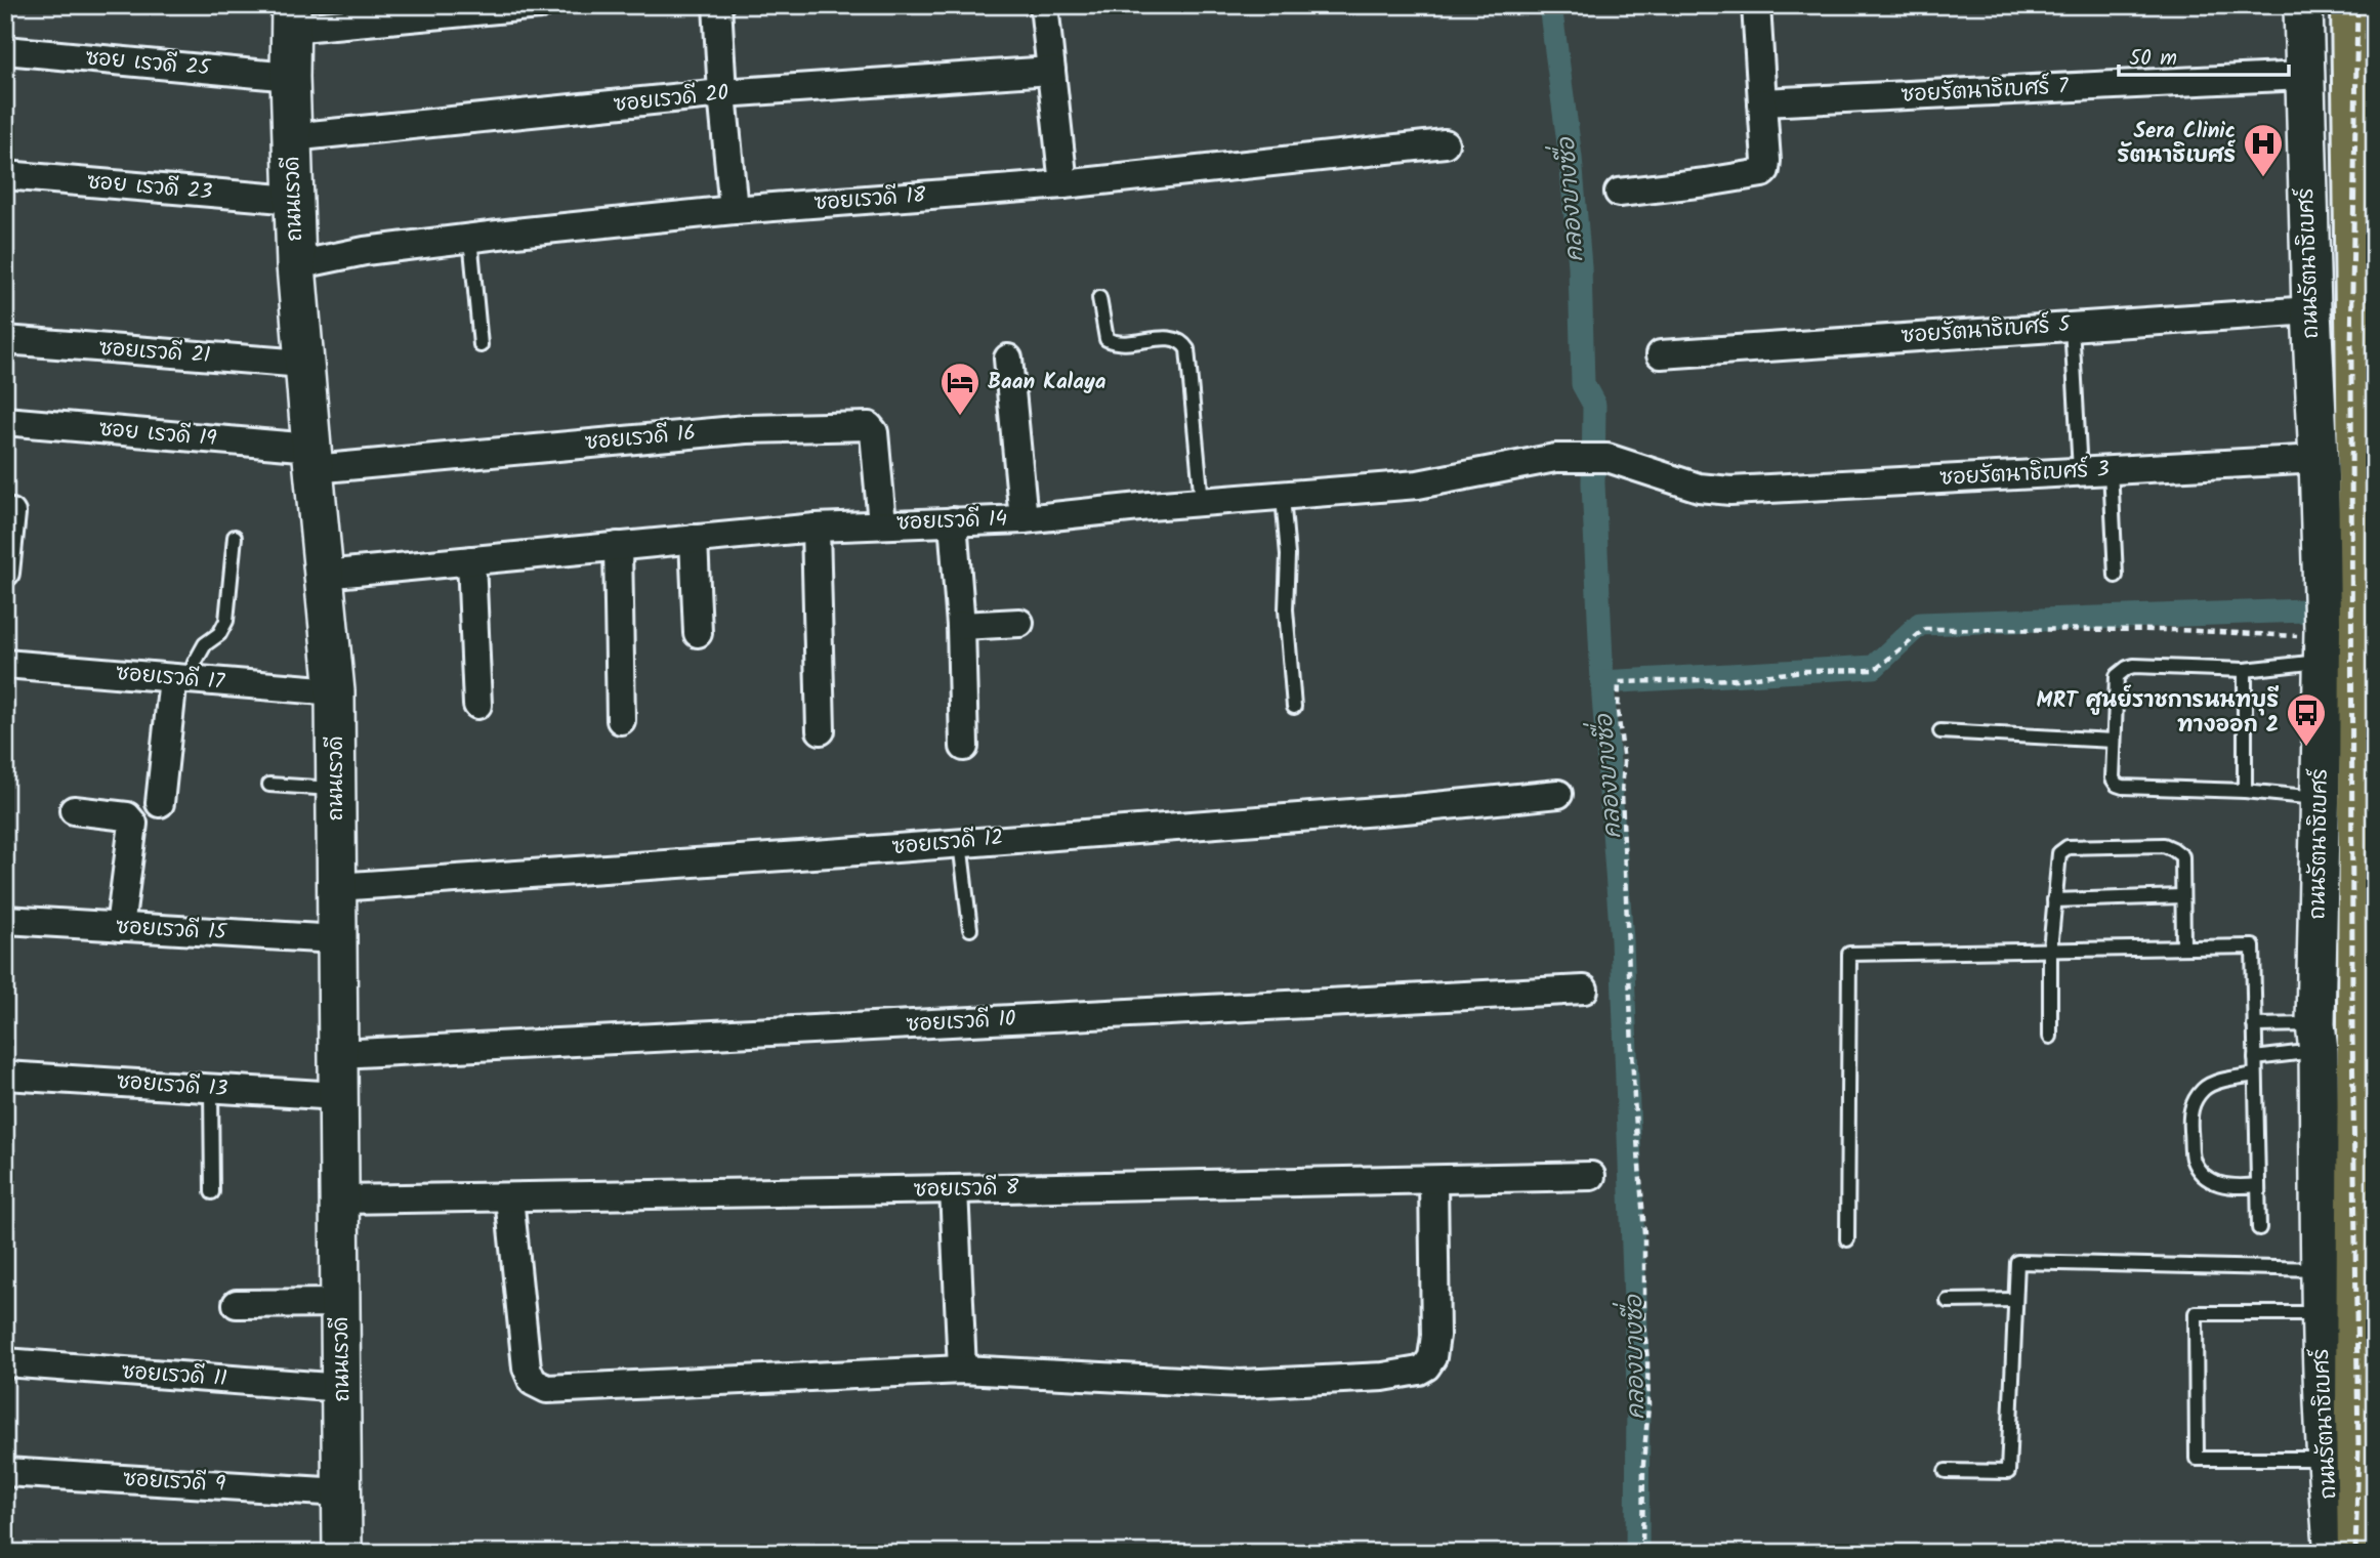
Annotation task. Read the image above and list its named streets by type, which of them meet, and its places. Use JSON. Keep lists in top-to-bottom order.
{
  "streets": {
    "main road": ["ถนนเรวดี", "ถนนรัตนาธิเบศร์"],
    "street": [
      "ซอย เรวดี 25",
      "ซอยรัตนาธิเบศร์ 7",
      "ซอยเรวดี 20",
      "ซอย เรวดี 23",
      "ซอยเรวดี 18",
      "ซอยรัตนาธิเบศร์ 5",
      "ซอยเรวดี 21",
      "ซอย เรวดี 19",
      "ซอยเรวดี 16",
      "ซอยรัตนาธิเบศร์ 3",
      "ซอยเรวดี 14",
      "ซอยเรวดี 17",
      "ซอยเรวดี 12",
      "ซอยเรวดี 15",
      "ซอยเรวดี 10",
      "ซอยเรวดี 13",
      "ซอยเรวดี 8",
      "ซอยเรวดี 11",
      "ซอยเรวดี 9"
    ]
  },
  "crossings": [
    ["ซอย เรวดี 25", "ถนนเรวดี"],
    ["ซอยรัตนาธิเบศร์ 7", "ถนนรัตนาธิเบศร์"],
    ["ซอยเรวดี 20", "ถนนเรวดี"],
    ["ซอย เรวดี 23", "ถนนเรวดี"],
    ["ถนนเรวดี", "ซอยเรวดี 18"],
    ["ถนนเรวดี", "ซอยเรวดี 21"],
    ["ถนนเรวดี", "ซอย เรวดี 19"],
    ["ถนนเรวดี", "ซอยเรวดี 16"],
    ["ถนนเรวดี", "ซอยเรวดี 14"],
    ["ถนนเรวดี", "ซอยเรวดี 17"],
    ["ถนนเรวดี", "ซอยเรวดี 12"],
    ["ถนนเรวดี", "ซอยเรวดี 15"],
    ["ถนนเรวดี", "ซอยเรวดี 10"],
    ["ถนนเรวดี", "ซอยเรวดี 13"],
    ["ถนนเรวดี", "ซอยเรวดี 8"],
    ["ถนนเรวดี", "ซอยเรวดี 11"],
    ["ถนนเรวดี", "ซอยเรวดี 9"],
    ["ถนนรัตนาธิเบศร์", "ซอยรัตนาธิเบศร์ 5"],
    ["ถนนรัตนาธิเบศร์", "ซอยรัตนาธิเบศร์ 3"],
    ["ซอย เรวดี 19", "ซอยเรวดี 16"],
    ["ซอยเรวดี 16", "ซอยเรวดี 14"],
    ["ซอยรัตนาธิเบศร์ 3", "ซอยเรวดี 14"]
  ],
  "water": ["คลองบางซื่อ"],
  "places": {
    "hospital": ["Sera Clinic รัตนาธิเบศร์"],
    "hotel": ["Baan Kalaya"],
    "bus stop": ["MRT ศูนย์ราชการนนทบุรี ทางออก 2"]
  },
  "scale_bar": "50 m"
}
